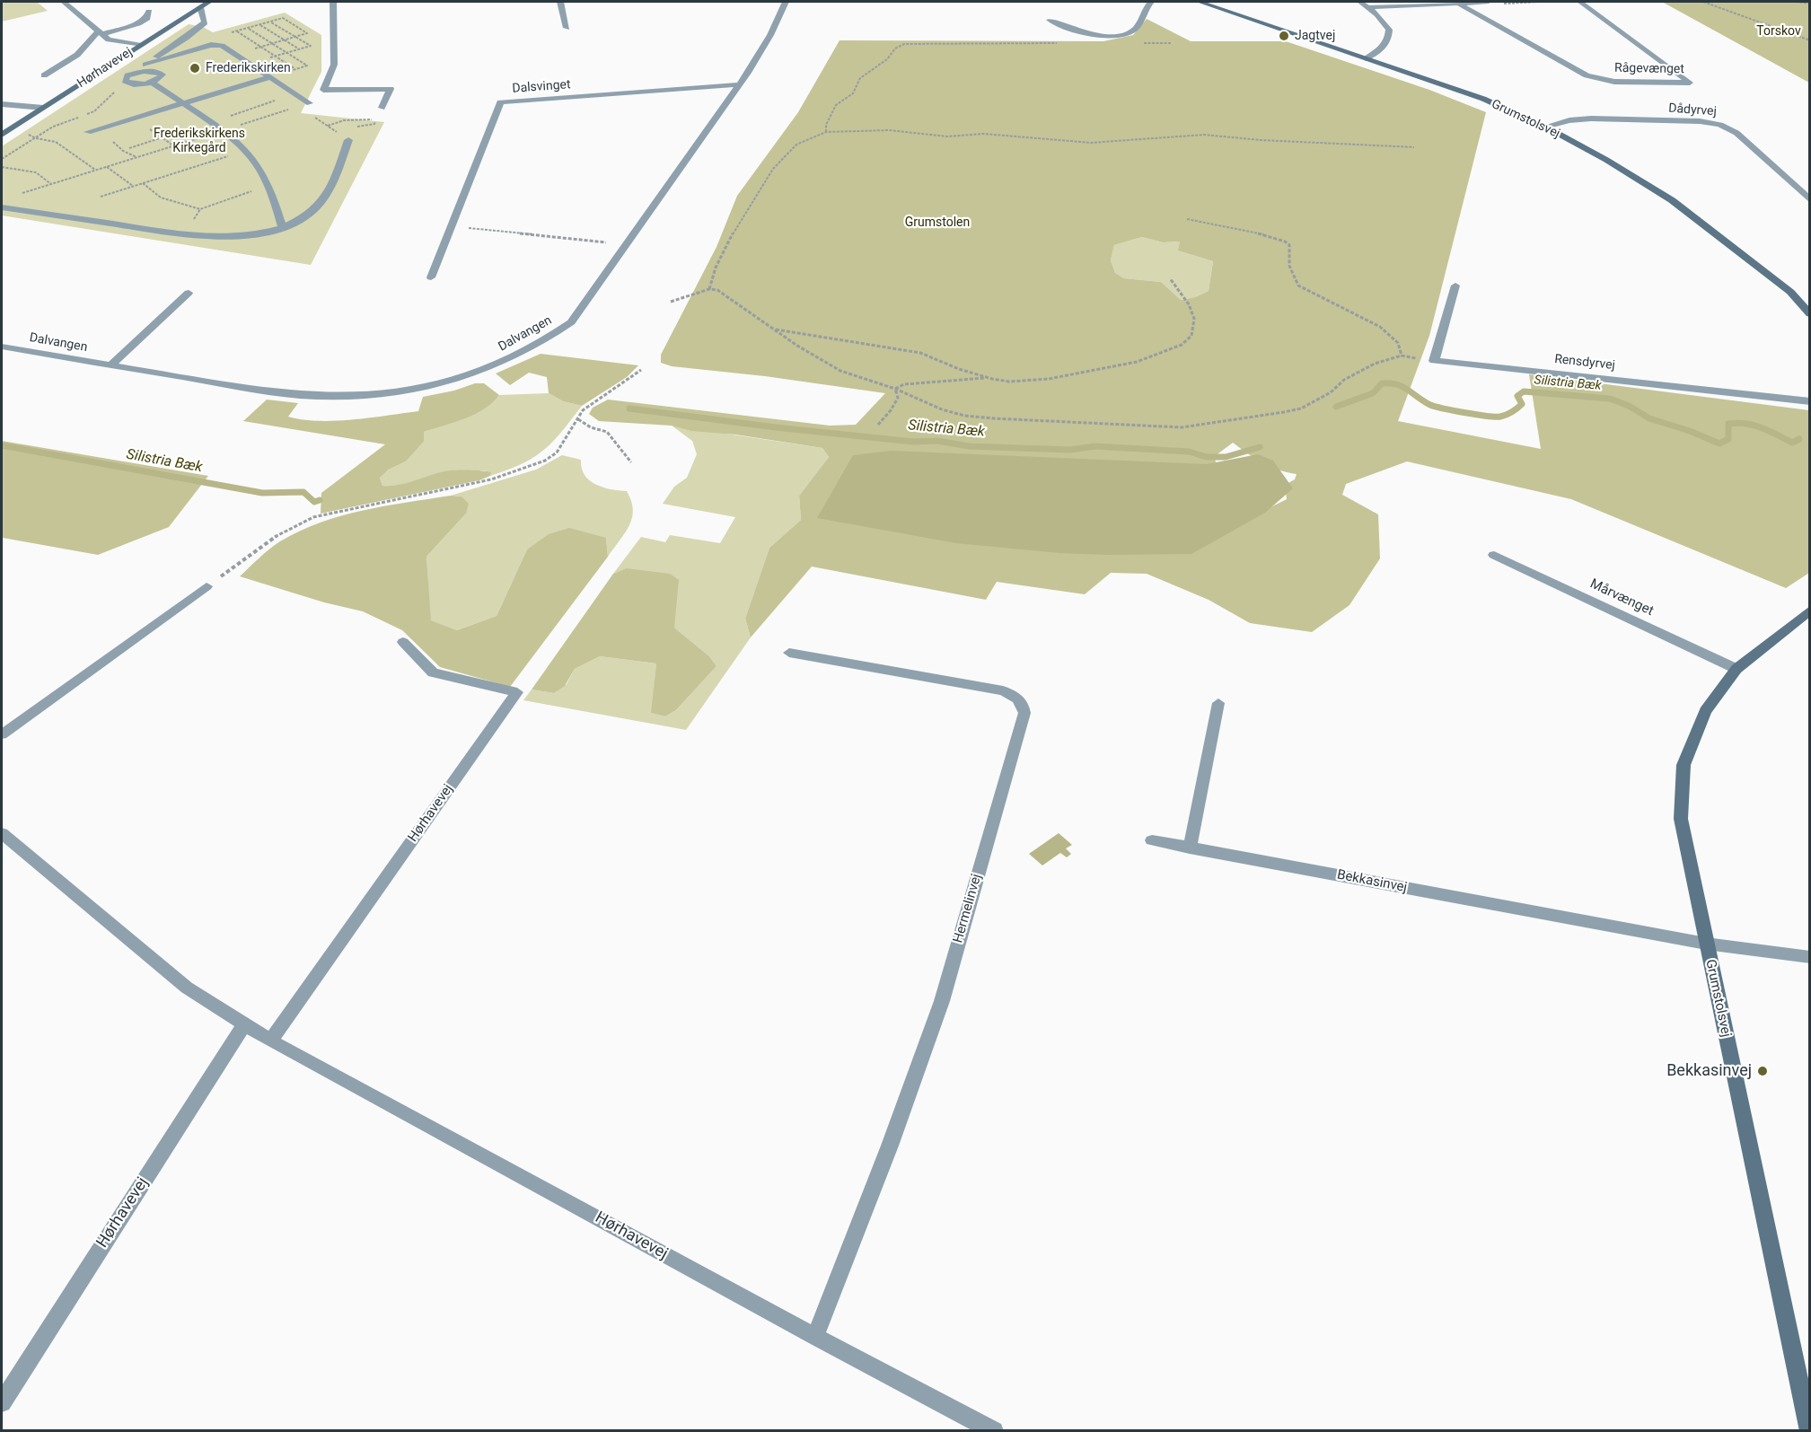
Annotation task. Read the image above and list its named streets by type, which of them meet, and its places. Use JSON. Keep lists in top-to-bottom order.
{
  "streets": {
    "street": [
      "Hørhavevej",
      "Rågevænget",
      "Dalsvinget",
      "Dådyrvej",
      "Grumstolsvej",
      "Dalvangen",
      "Rensdyrvej",
      "Mårvænget",
      "Bekkasinvej",
      "Hermelinvej"
    ]
  },
  "crossings": [
    ["Hørhavevej", "Hermelinvej"],
    ["Dalsvinget", "Dalvangen"],
    ["Dådyrvej", "Grumstolsvej"],
    ["Grumstolsvej", "Mårvænget"],
    ["Grumstolsvej", "Bekkasinvej"]
  ],
  "water": ["Silistria Bæk"],
  "parks": ["Torskov", "Frederikskirkens Kirkegård", "Grumstolen"],
  "places": ["Jagtvej", "Frederikskirken", "Bekkasinvej"]
}
